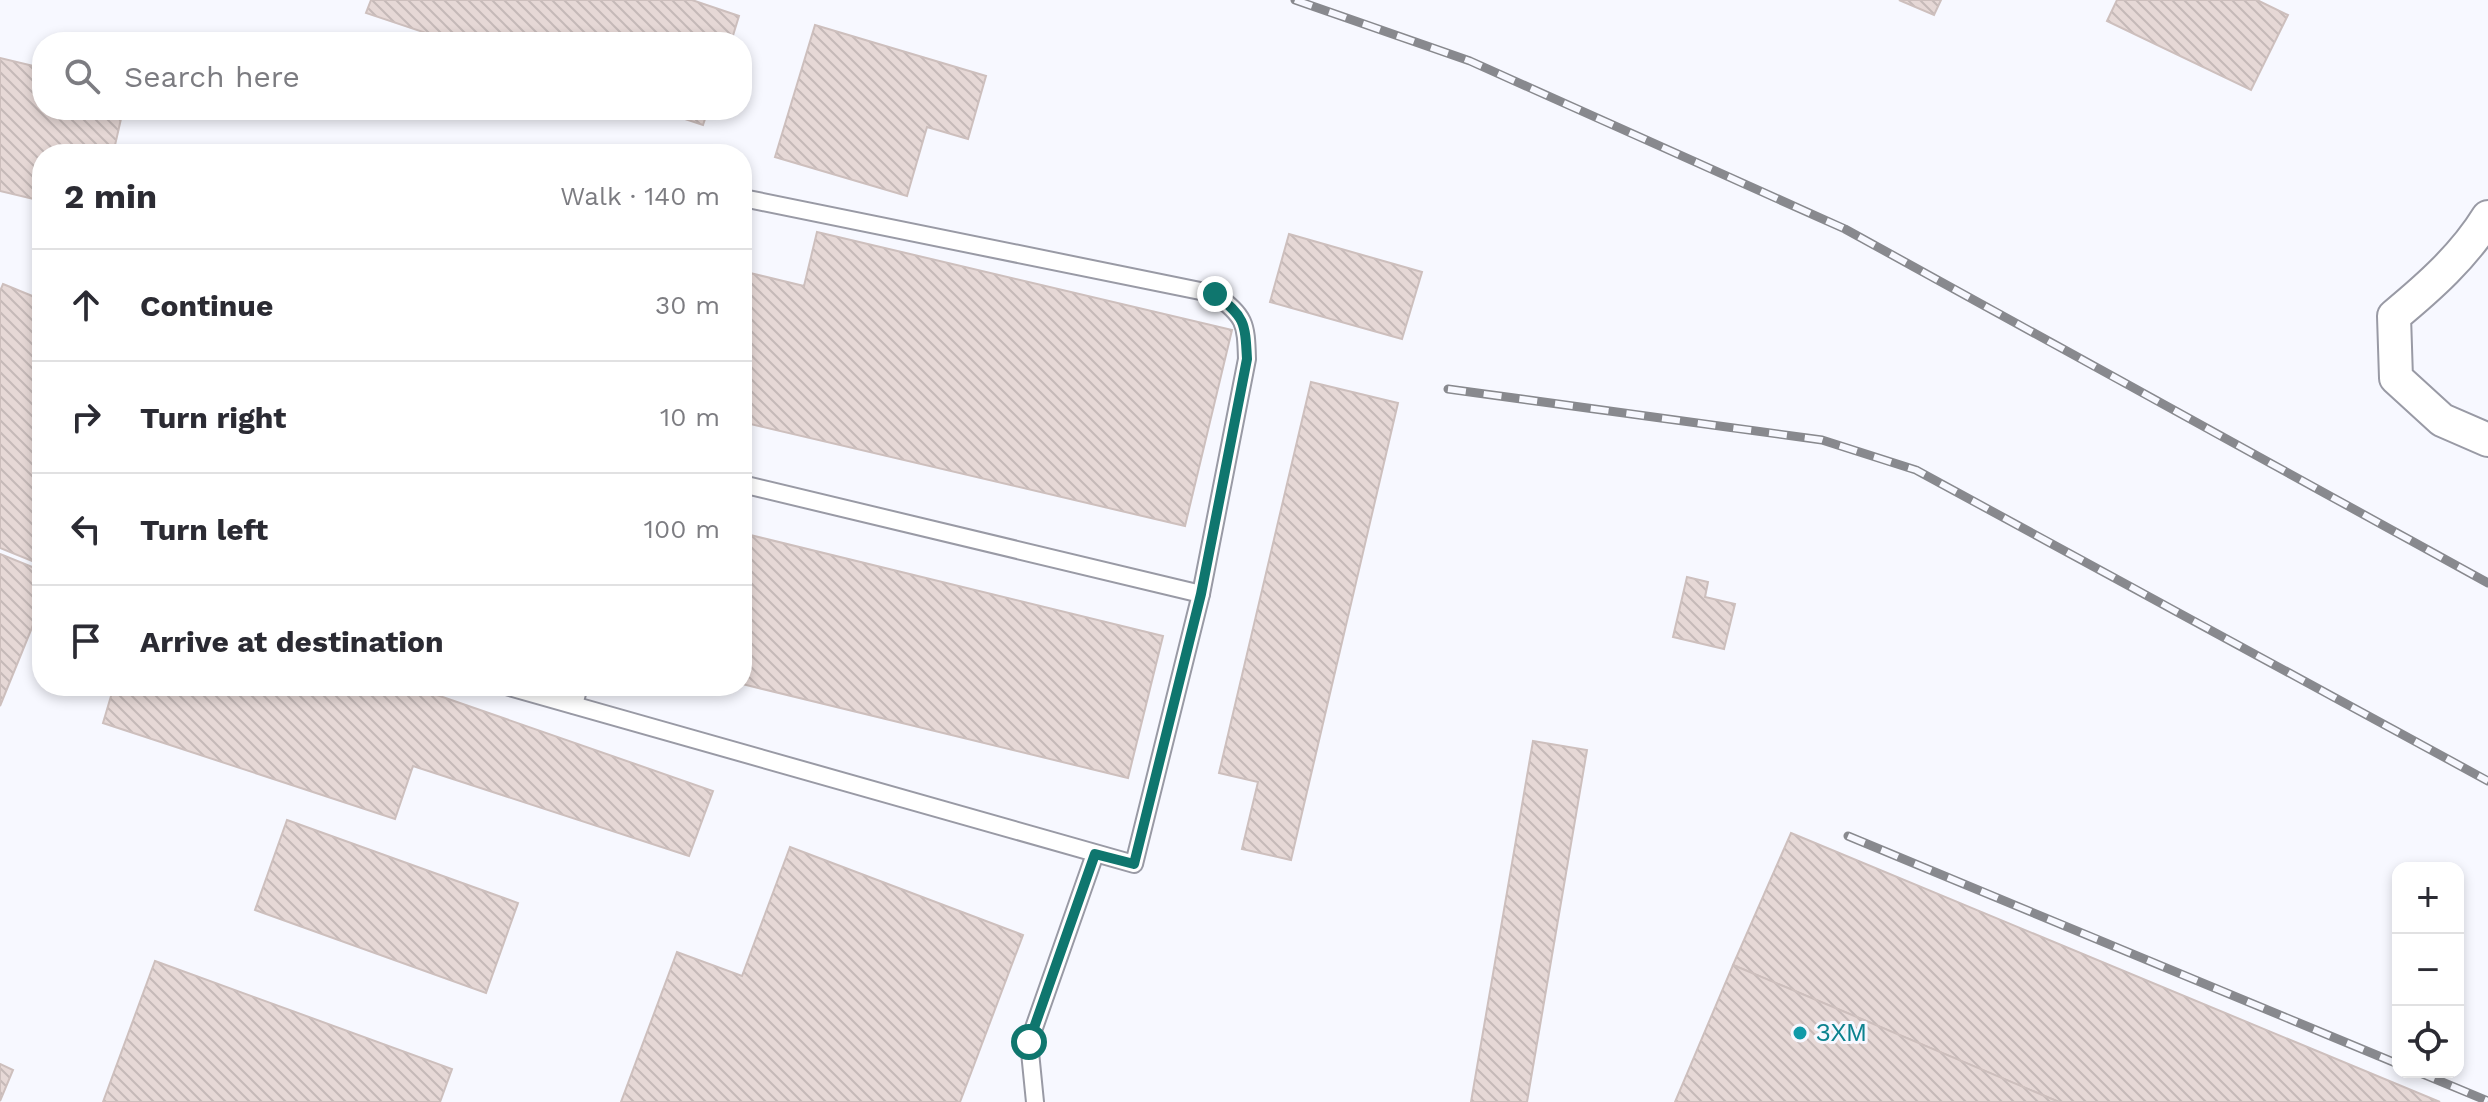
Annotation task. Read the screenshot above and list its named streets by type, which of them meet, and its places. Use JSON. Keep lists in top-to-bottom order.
{
  "places": ["ЗХМ"],
  "page": {
    "search": "Search here",
    "heading": ["2 min", "Walk · 140 m"],
    "list": [
      ["Continue", "30 m"],
      ["Turn right", "10 m"],
      ["Turn left", "100 m"],
      "Arrive at destination"
    ],
    "map_buttons": ["+", "−"]
  }
}
